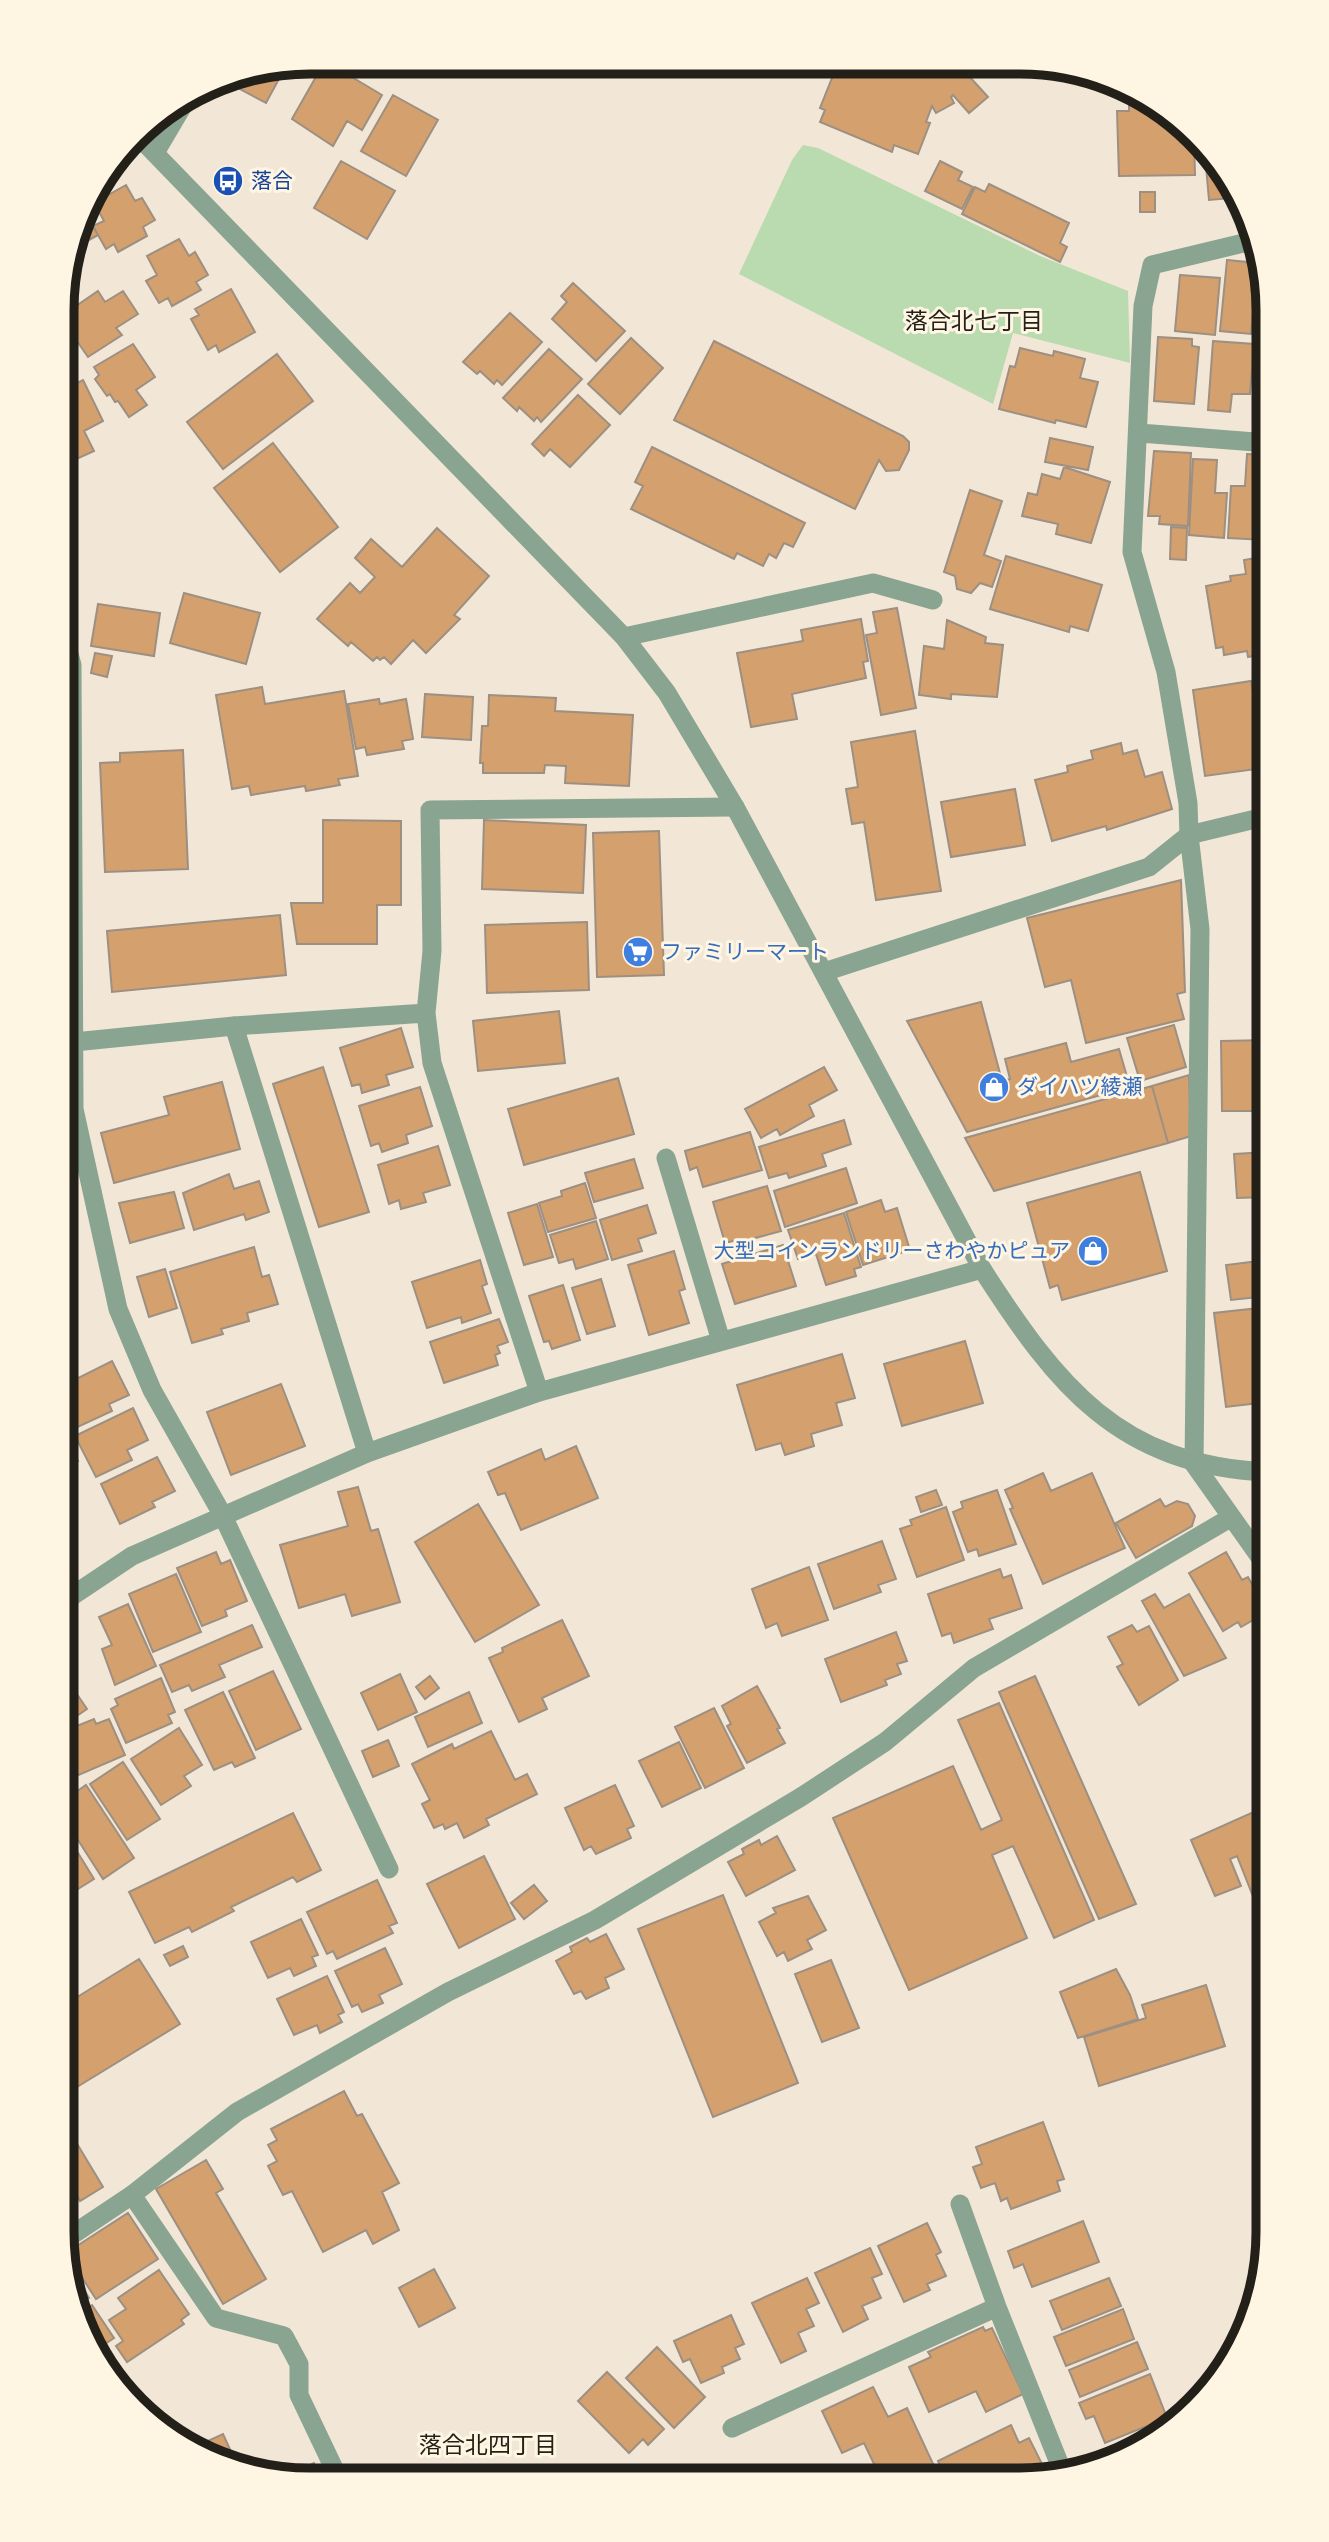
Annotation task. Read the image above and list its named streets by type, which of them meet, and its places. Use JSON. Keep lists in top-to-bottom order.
{
  "districts": ["落合北七丁目", "落合北四丁目"],
  "places": {
    "bus stop": ["落合"],
    "supermarket": ["ファミリーマート"],
    "shop": ["ダイハツ綾瀬", "大型コインランドリーさわやかピュア"]
  }
}
